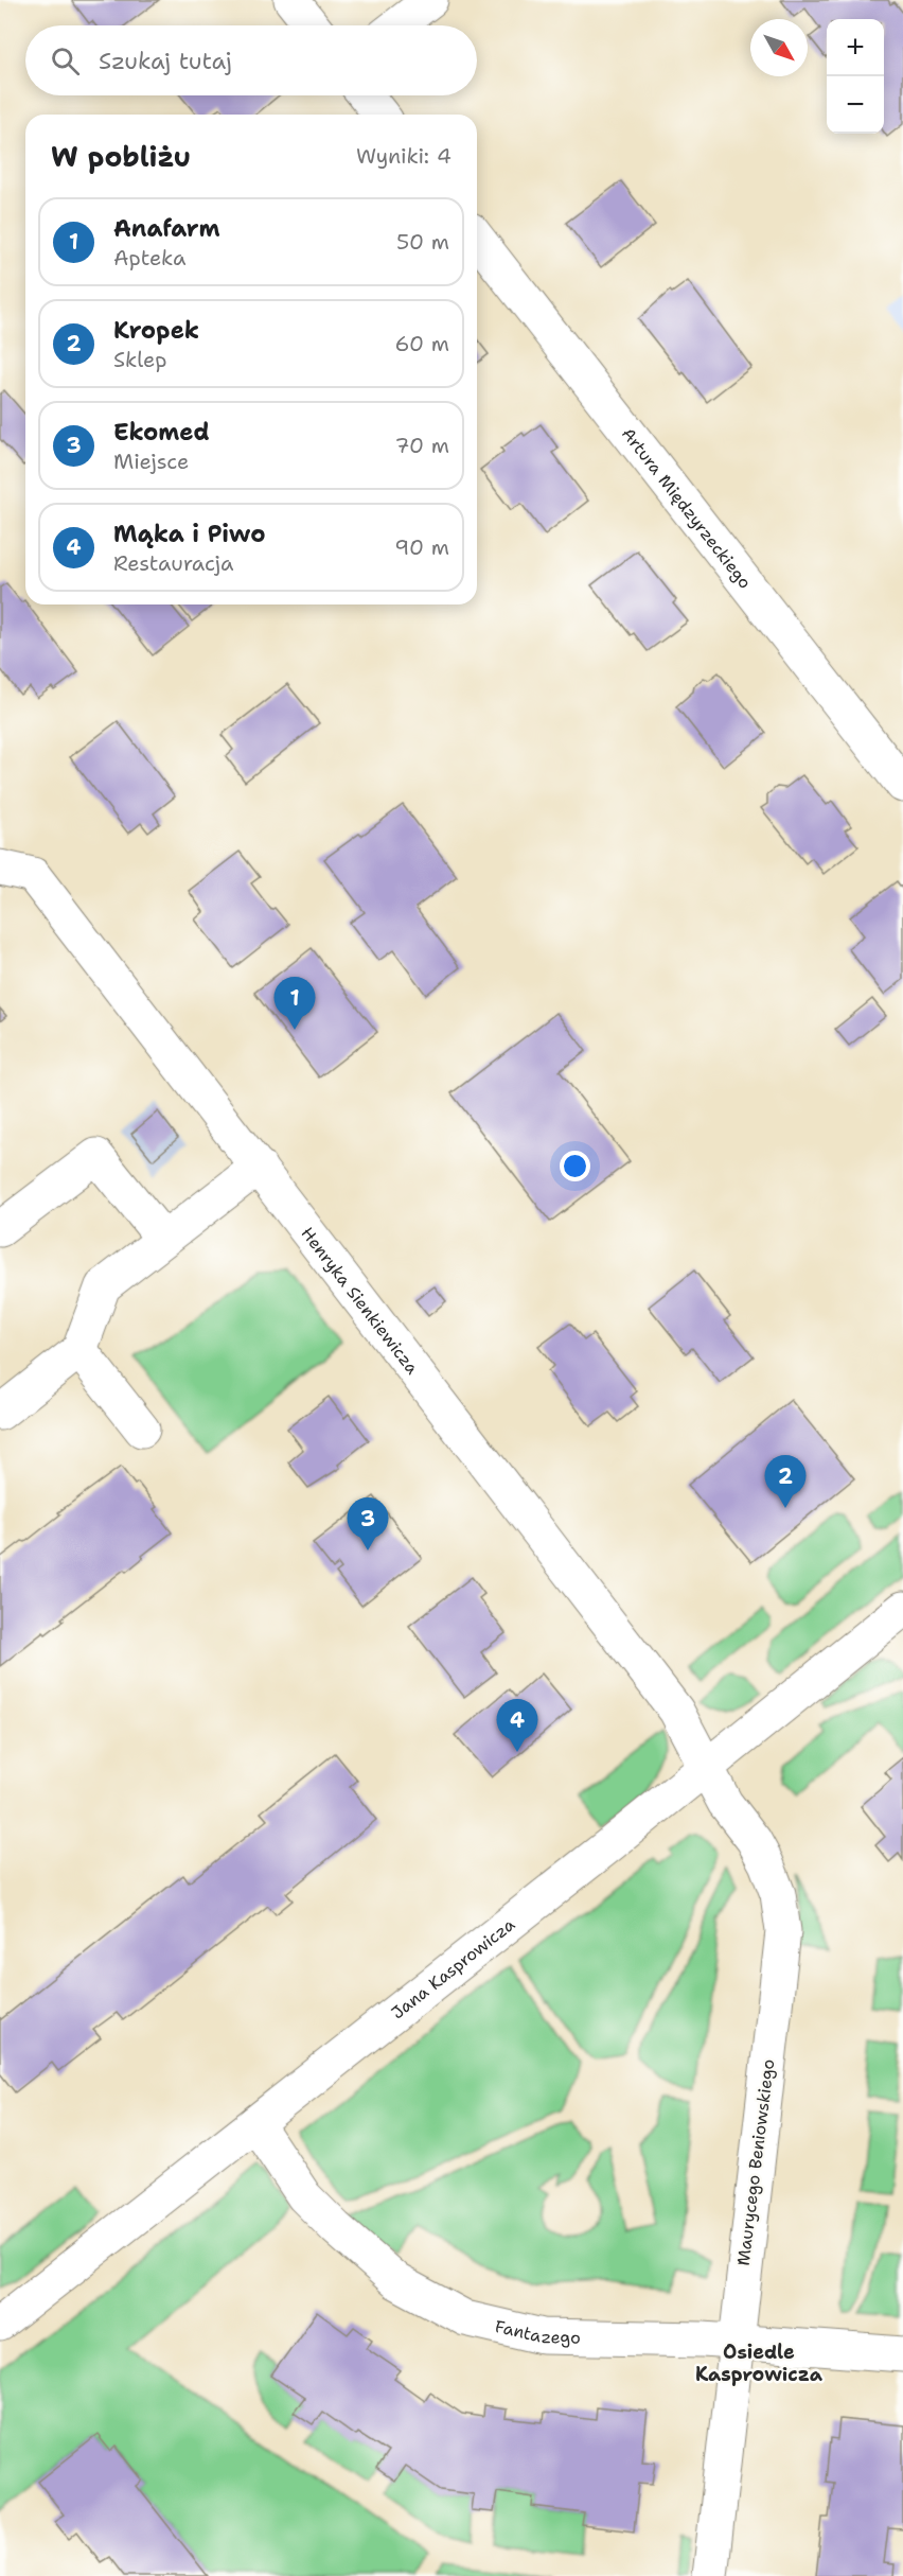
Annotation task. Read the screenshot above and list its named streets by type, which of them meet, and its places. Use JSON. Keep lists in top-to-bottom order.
{
  "streets": {
    "street": [
      "Artura Międzyrzeckiego",
      "Henryka Sienkiewicza",
      "Jana Kasprowicza",
      "Maurycego Beniowskiego",
      "Fantazego"
    ]
  },
  "crossings": [
    ["Henryka Sienkiewicza", "Jana Kasprowicza"],
    ["Henryka Sienkiewicza", "Maurycego Beniowskiego"],
    ["Jana Kasprowicza", "Maurycego Beniowskiego"],
    ["Jana Kasprowicza", "Fantazego"],
    ["Maurycego Beniowskiego", "Fantazego"]
  ],
  "districts": ["Osiedle Kasprowicza"],
  "north": "bottom right",
  "page": {
    "map_buttons": ["+", "−"],
    "search": "Szukaj tutaj",
    "heading": ["W pobliżu", "Wyniki: 4"],
    "list": [
      {
        "mark": "1",
        "name": "Anafarm",
        "note": "Apteka",
        "value": "50 m"
      },
      {
        "mark": "2",
        "name": "Kropek",
        "note": "Sklep",
        "value": "60 m"
      },
      {
        "mark": "3",
        "name": "Ekomed",
        "note": "Miejsce",
        "value": "70 m"
      },
      {
        "mark": "4",
        "name": "Mąka i Piwo",
        "note": "Restauracja",
        "value": "90 m"
      }
    ],
    "pins": [
      "1",
      "2",
      "3",
      "4"
    ]
  }
}
